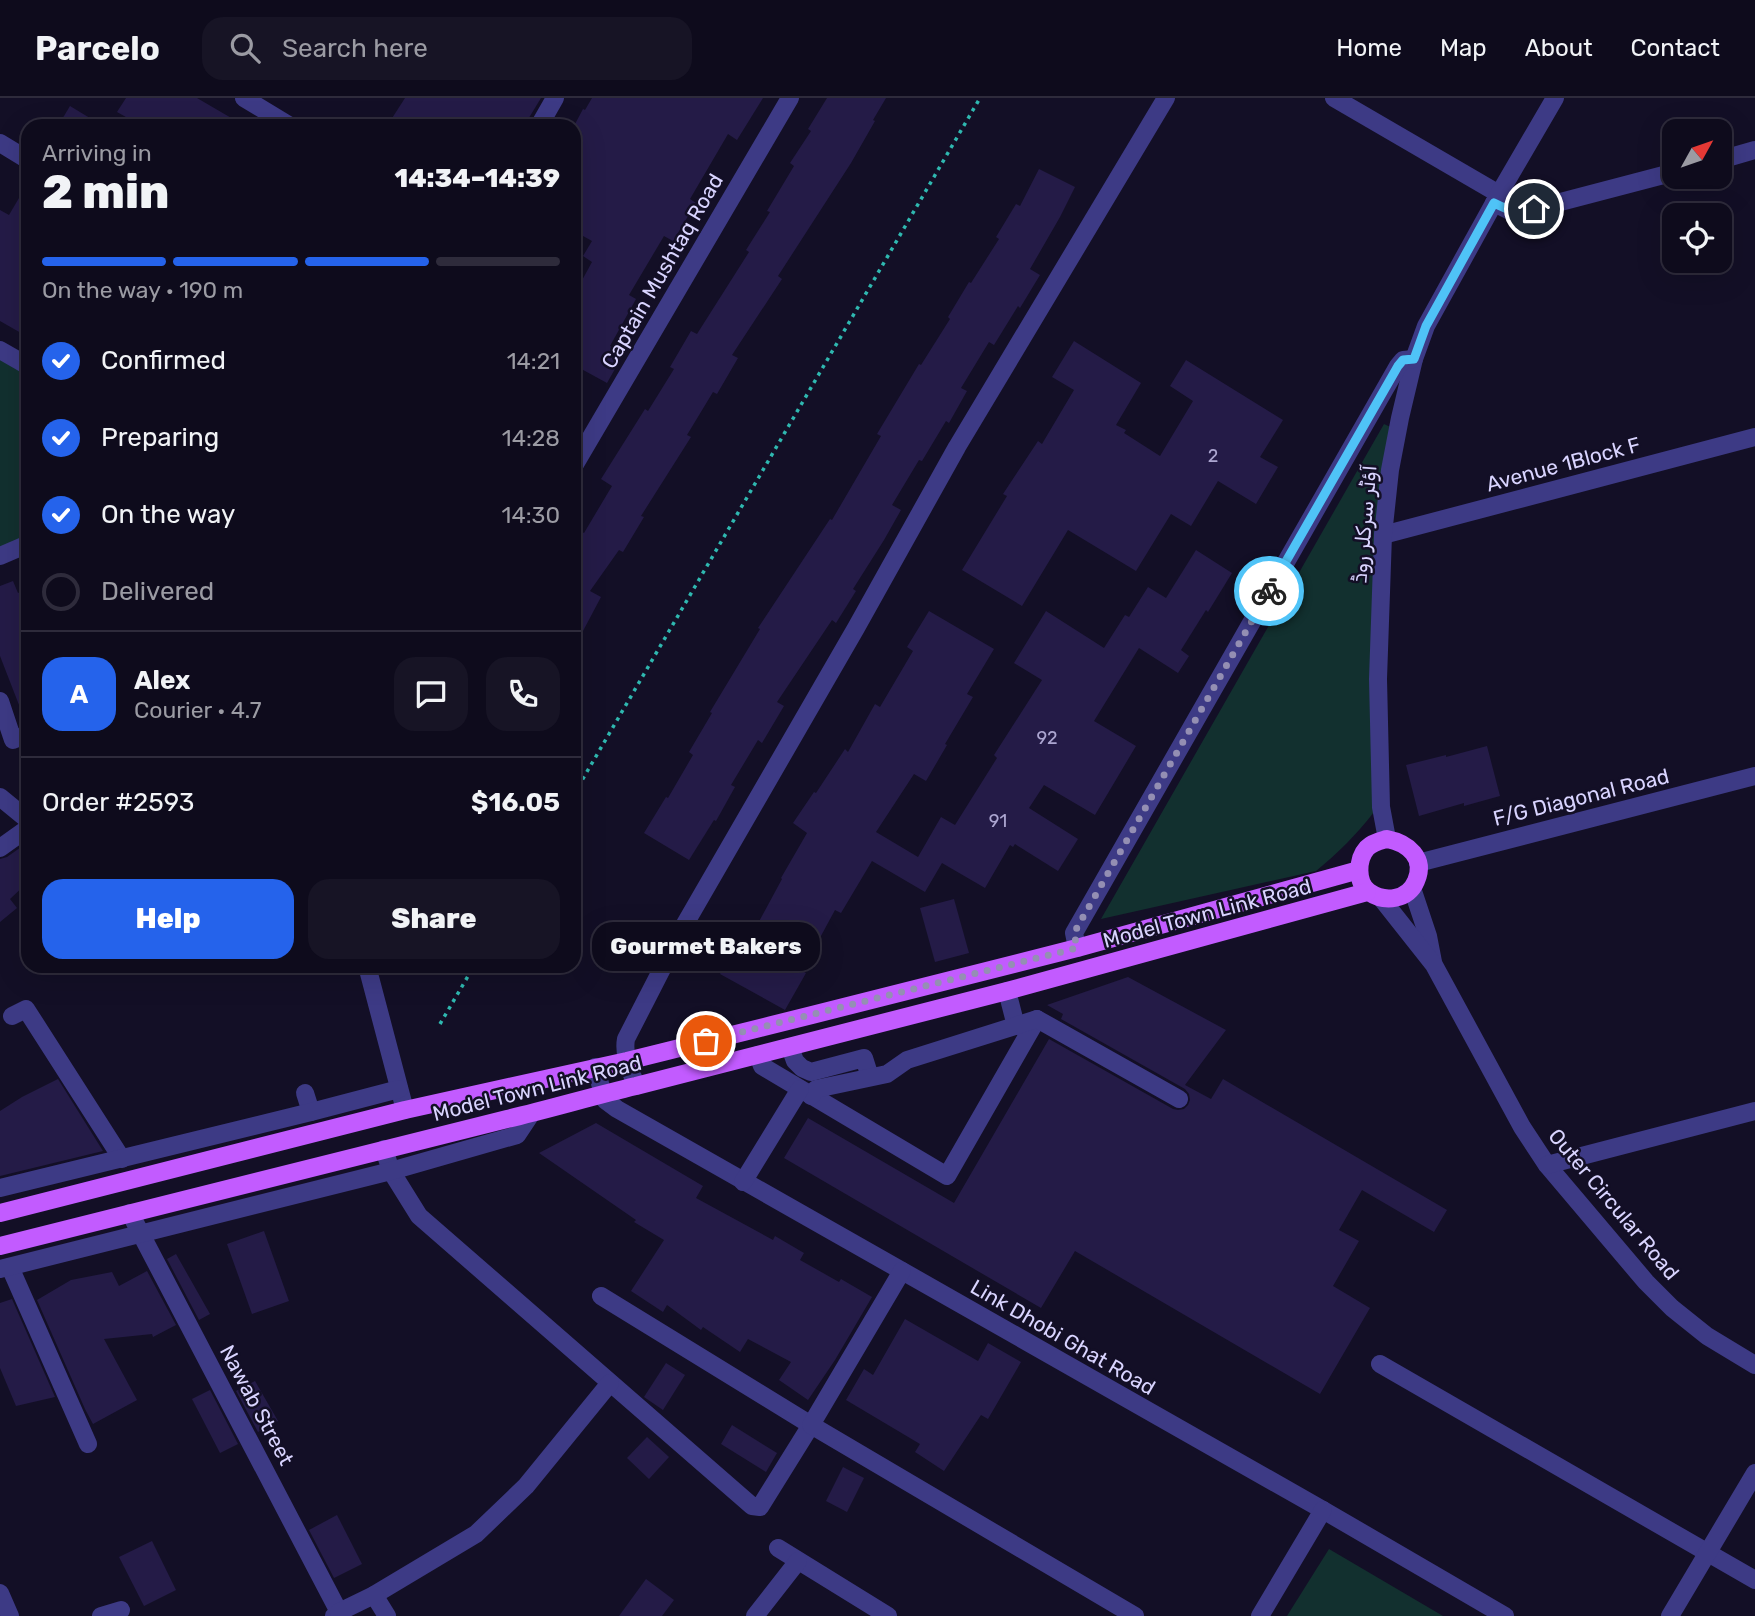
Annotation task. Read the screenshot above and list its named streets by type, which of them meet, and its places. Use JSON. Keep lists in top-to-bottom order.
{
  "streets": {
    "main road": ["Model Town Link Road"],
    "street": [
      "Captain Mushtaq Road",
      "Avenue 1Block F",
      "آؤٹر سرکلر روڈ",
      "F/G Diagonal Road",
      "Outer Circular Road",
      "Link Dhobi Ghat Road",
      "Nawab Street"
    ]
  },
  "crossings": [
    ["Avenue 1Block F", "آؤٹر سرکلر روڈ"],
    ["آؤٹر سرکلر روڈ", "F/G Diagonal Road"],
    ["آؤٹر سرکلر روڈ", "Model Town Link Road"],
    ["آؤٹر سرکلر روڈ", "Outer Circular Road"],
    ["F/G Diagonal Road", "Model Town Link Road"],
    ["F/G Diagonal Road", "Outer Circular Road"],
    ["Model Town Link Road", "Outer Circular Road"],
    ["Model Town Link Road", "Link Dhobi Ghat Road"],
    ["Model Town Link Road", "Nawab Street"]
  ],
  "places": ["Gourmet Bakers"],
  "house_numbers": ["2", "92", "91"],
  "north": "top right",
  "page": {
    "header": "Parcelo",
    "search": "Search here",
    "nav": [
      "Home",
      "Map",
      "About",
      "Contact"
    ],
    "heading": ["2 min", "Arriving in", "14:34–14:39"],
    "panel": [
      "Alex",
      "Courier · 4.7",
      "Order #2593",
      "$16.05"
    ],
    "bar": "On the way · 190 m",
    "list": [
      ["Confirmed", "14:21"],
      ["Preparing", "14:28"],
      ["On the way", "14:30"],
      "Delivered"
    ],
    "round": "A",
    "buttons": ["Help", "Share"],
    "bubble": "Gourmet Bakers"
  }
}
